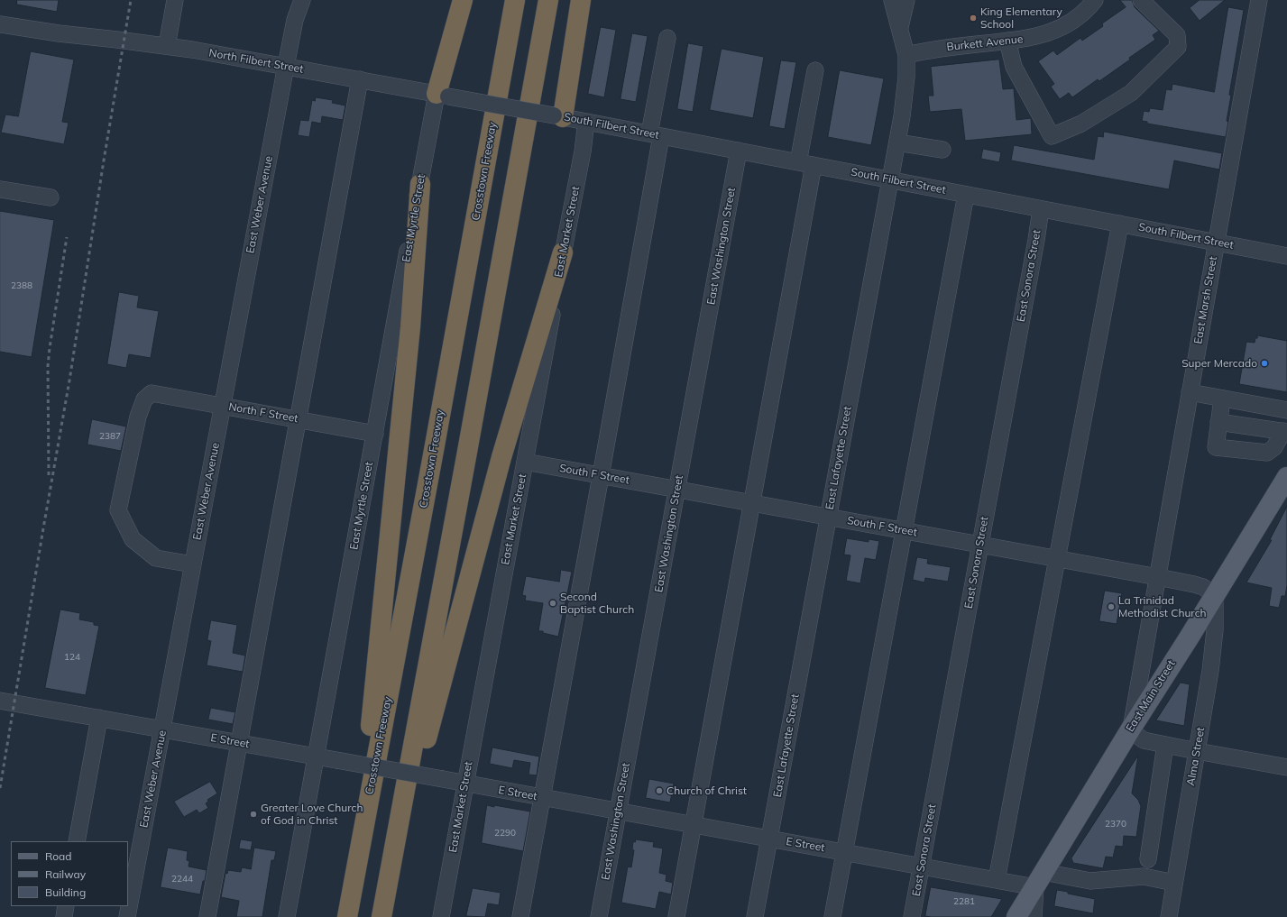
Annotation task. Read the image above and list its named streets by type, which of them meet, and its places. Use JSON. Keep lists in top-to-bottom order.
{
  "streets": {
    "highway": ["Crosstown Freeway"],
    "main road": ["East Main Street"],
    "street": [
      "Burkett Avenue",
      "North Filbert Street",
      "South Filbert Street",
      "East Weber Avenue",
      "East Myrtle Street",
      "East Market Street",
      "East Washington Street",
      "East Sonora Street",
      "East Marsh Street",
      "North F Street",
      "East Lafayette Street",
      "South F Street",
      "E Street",
      "Alma Street"
    ]
  },
  "crossings": [
    ["Burkett Avenue", "East Lafayette Street"],
    ["North Filbert Street", "South Filbert Street"],
    ["North Filbert Street", "East Weber Avenue"],
    ["North Filbert Street", "East Myrtle Street"],
    ["South Filbert Street", "East Market Street"],
    ["South Filbert Street", "East Washington Street"],
    ["South Filbert Street", "East Sonora Street"],
    ["South Filbert Street", "East Marsh Street"],
    ["South Filbert Street", "East Lafayette Street"],
    ["East Weber Avenue", "North F Street"],
    ["East Weber Avenue", "E Street"],
    ["East Myrtle Street", "North F Street"],
    ["East Myrtle Street", "E Street"],
    ["East Market Street", "South F Street"],
    ["East Market Street", "E Street"],
    ["East Washington Street", "South F Street"],
    ["East Washington Street", "E Street"],
    ["East Sonora Street", "South F Street"],
    ["East Sonora Street", "E Street"],
    ["East Marsh Street", "South F Street"],
    ["East Marsh Street", "East Main Street"],
    ["East Lafayette Street", "South F Street"],
    ["East Lafayette Street", "E Street"],
    ["South F Street", "East Main Street"],
    ["South F Street", "Alma Street"],
    ["East Main Street", "E Street"],
    ["East Main Street", "Alma Street"],
    ["E Street", "Alma Street"]
  ],
  "places": [
    "King Elementary School",
    "Super Mercado",
    "Second Baptist Church",
    "La Trinidad Methodist Church",
    "Church of Christ",
    "Greater Love Church of God in Christ"
  ],
  "house_numbers": [
    "2388",
    "2387",
    "124",
    "2370",
    "2290",
    "2244",
    "2281"
  ],
  "legend": ["Road", "Railway", "Building"]
}
